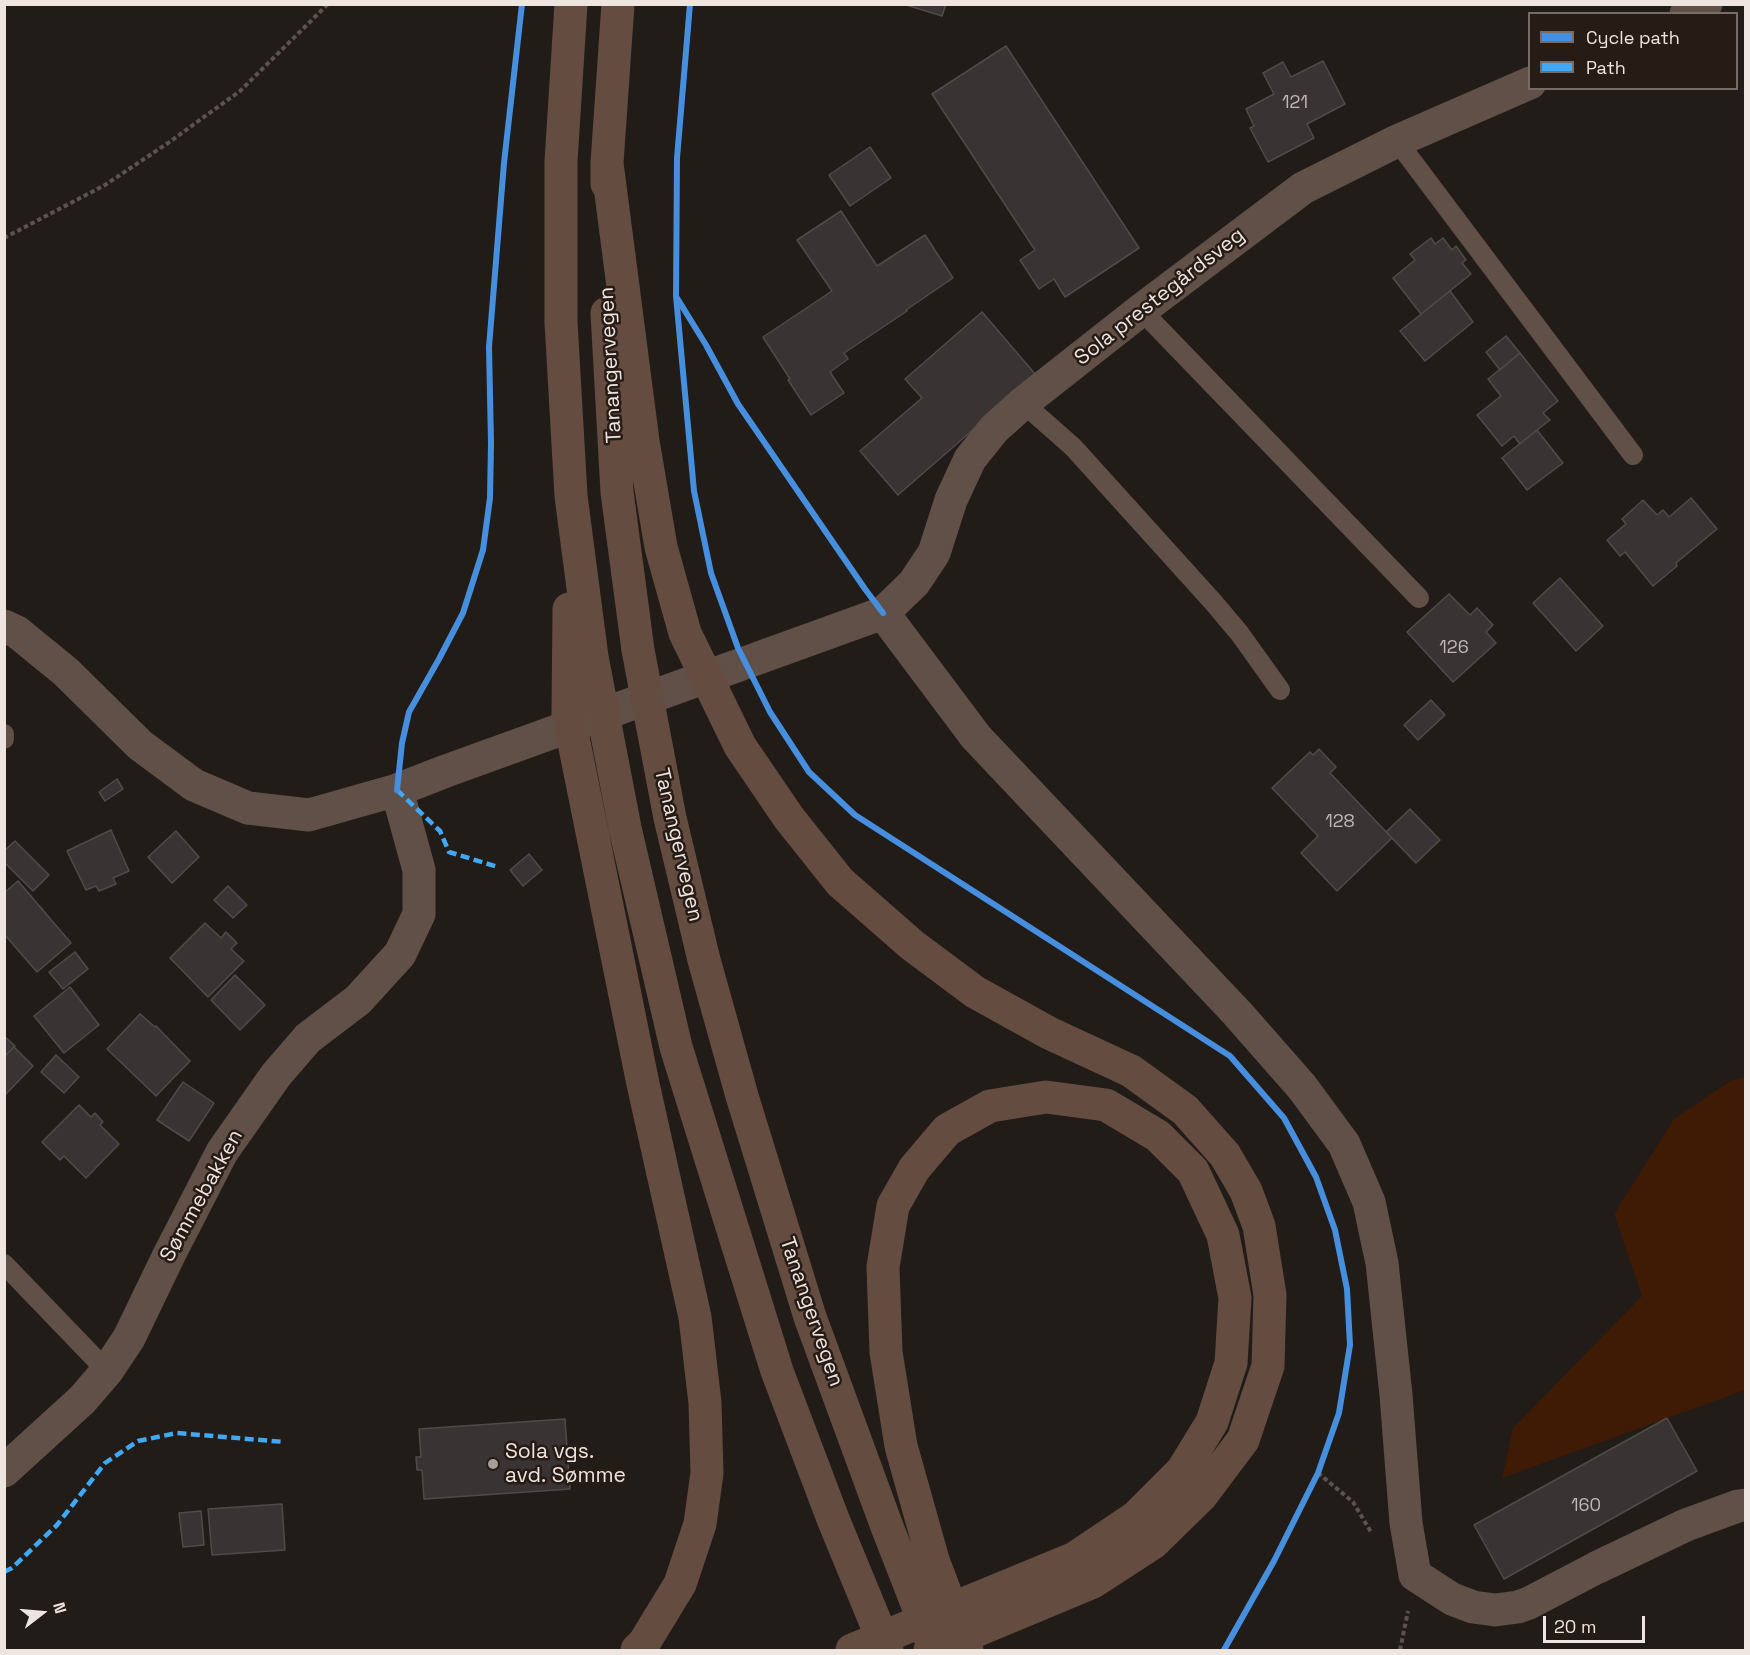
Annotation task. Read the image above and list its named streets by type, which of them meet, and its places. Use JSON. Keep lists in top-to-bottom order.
{
  "streets": {
    "highway": ["Tanangervegen"],
    "street": ["Sola prestegårdsveg", "Sømmebakken"]
  },
  "places": ["Sola vgs. avd. Sømme"],
  "house_numbers": [
    "121",
    "126",
    "128",
    "160"
  ],
  "legend": ["Cycle path", "Path"],
  "scale_bar": "20 m",
  "north": "right"
}
